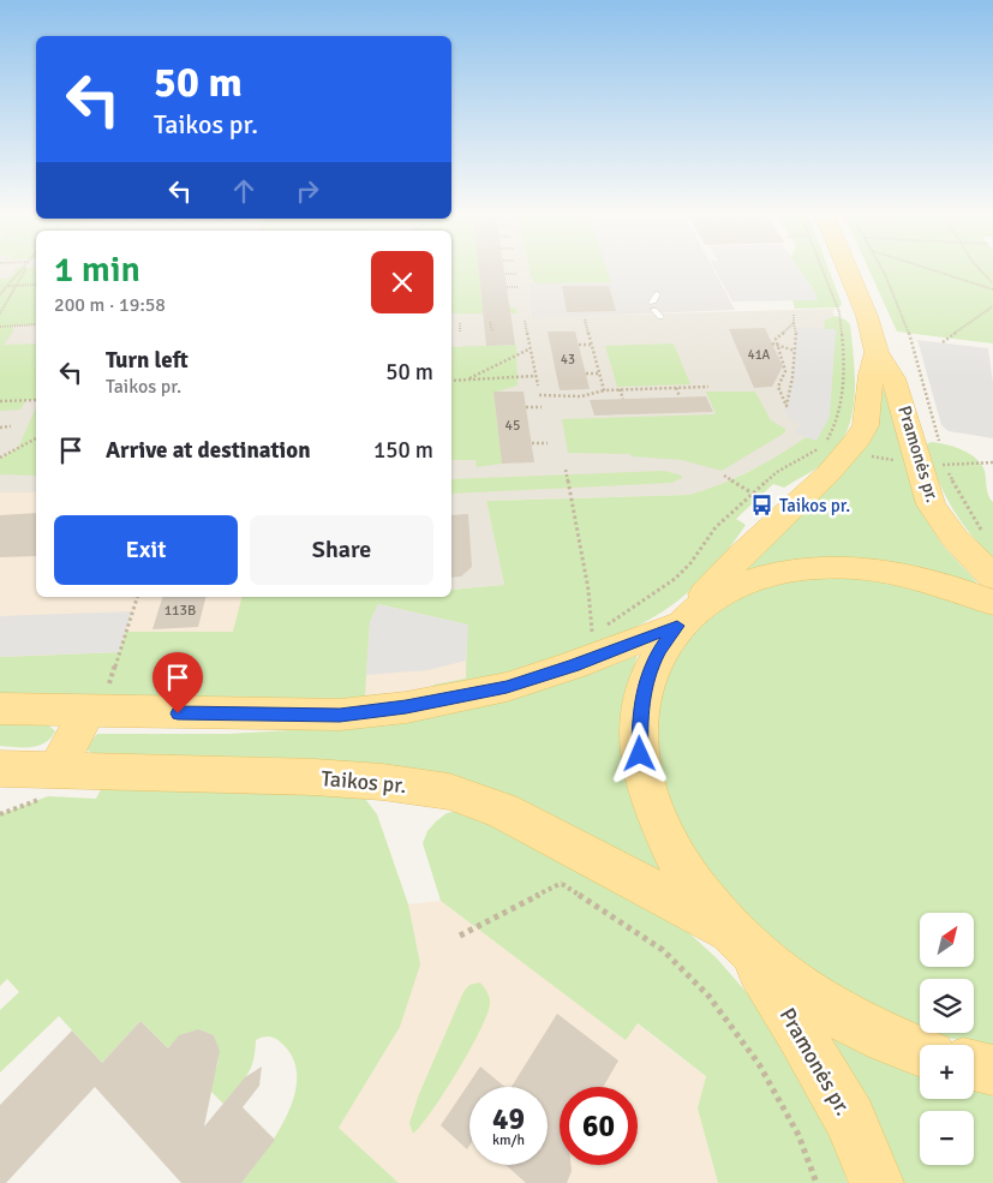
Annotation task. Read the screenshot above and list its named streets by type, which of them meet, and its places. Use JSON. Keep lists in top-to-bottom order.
{
  "streets": {
    "main road": ["Pramonės pr.", "Taikos pr."]
  },
  "crossings": [
    ["Pramonės pr.", "Taikos pr."]
  ],
  "places": {
    "bus stop": ["Taikos pr."]
  },
  "house_numbers": [
    "41A",
    "43",
    "45",
    "113B"
  ],
  "north": "top right",
  "page": {
    "turn": ["50 m", "Taikos pr."],
    "heading": ["1 min", "200 m · 19:58"],
    "list": [
      {
        "name": "Turn left",
        "note": "Taikos pr.",
        "value": "50 m"
      },
      {
        "name": "Arrive at destination",
        "value": "150 m"
      }
    ],
    "buttons": ["Exit", "Share"],
    "map_buttons": ["+", "−"],
    "speed": "49 km/h",
    "limit": "60"
  }
}
